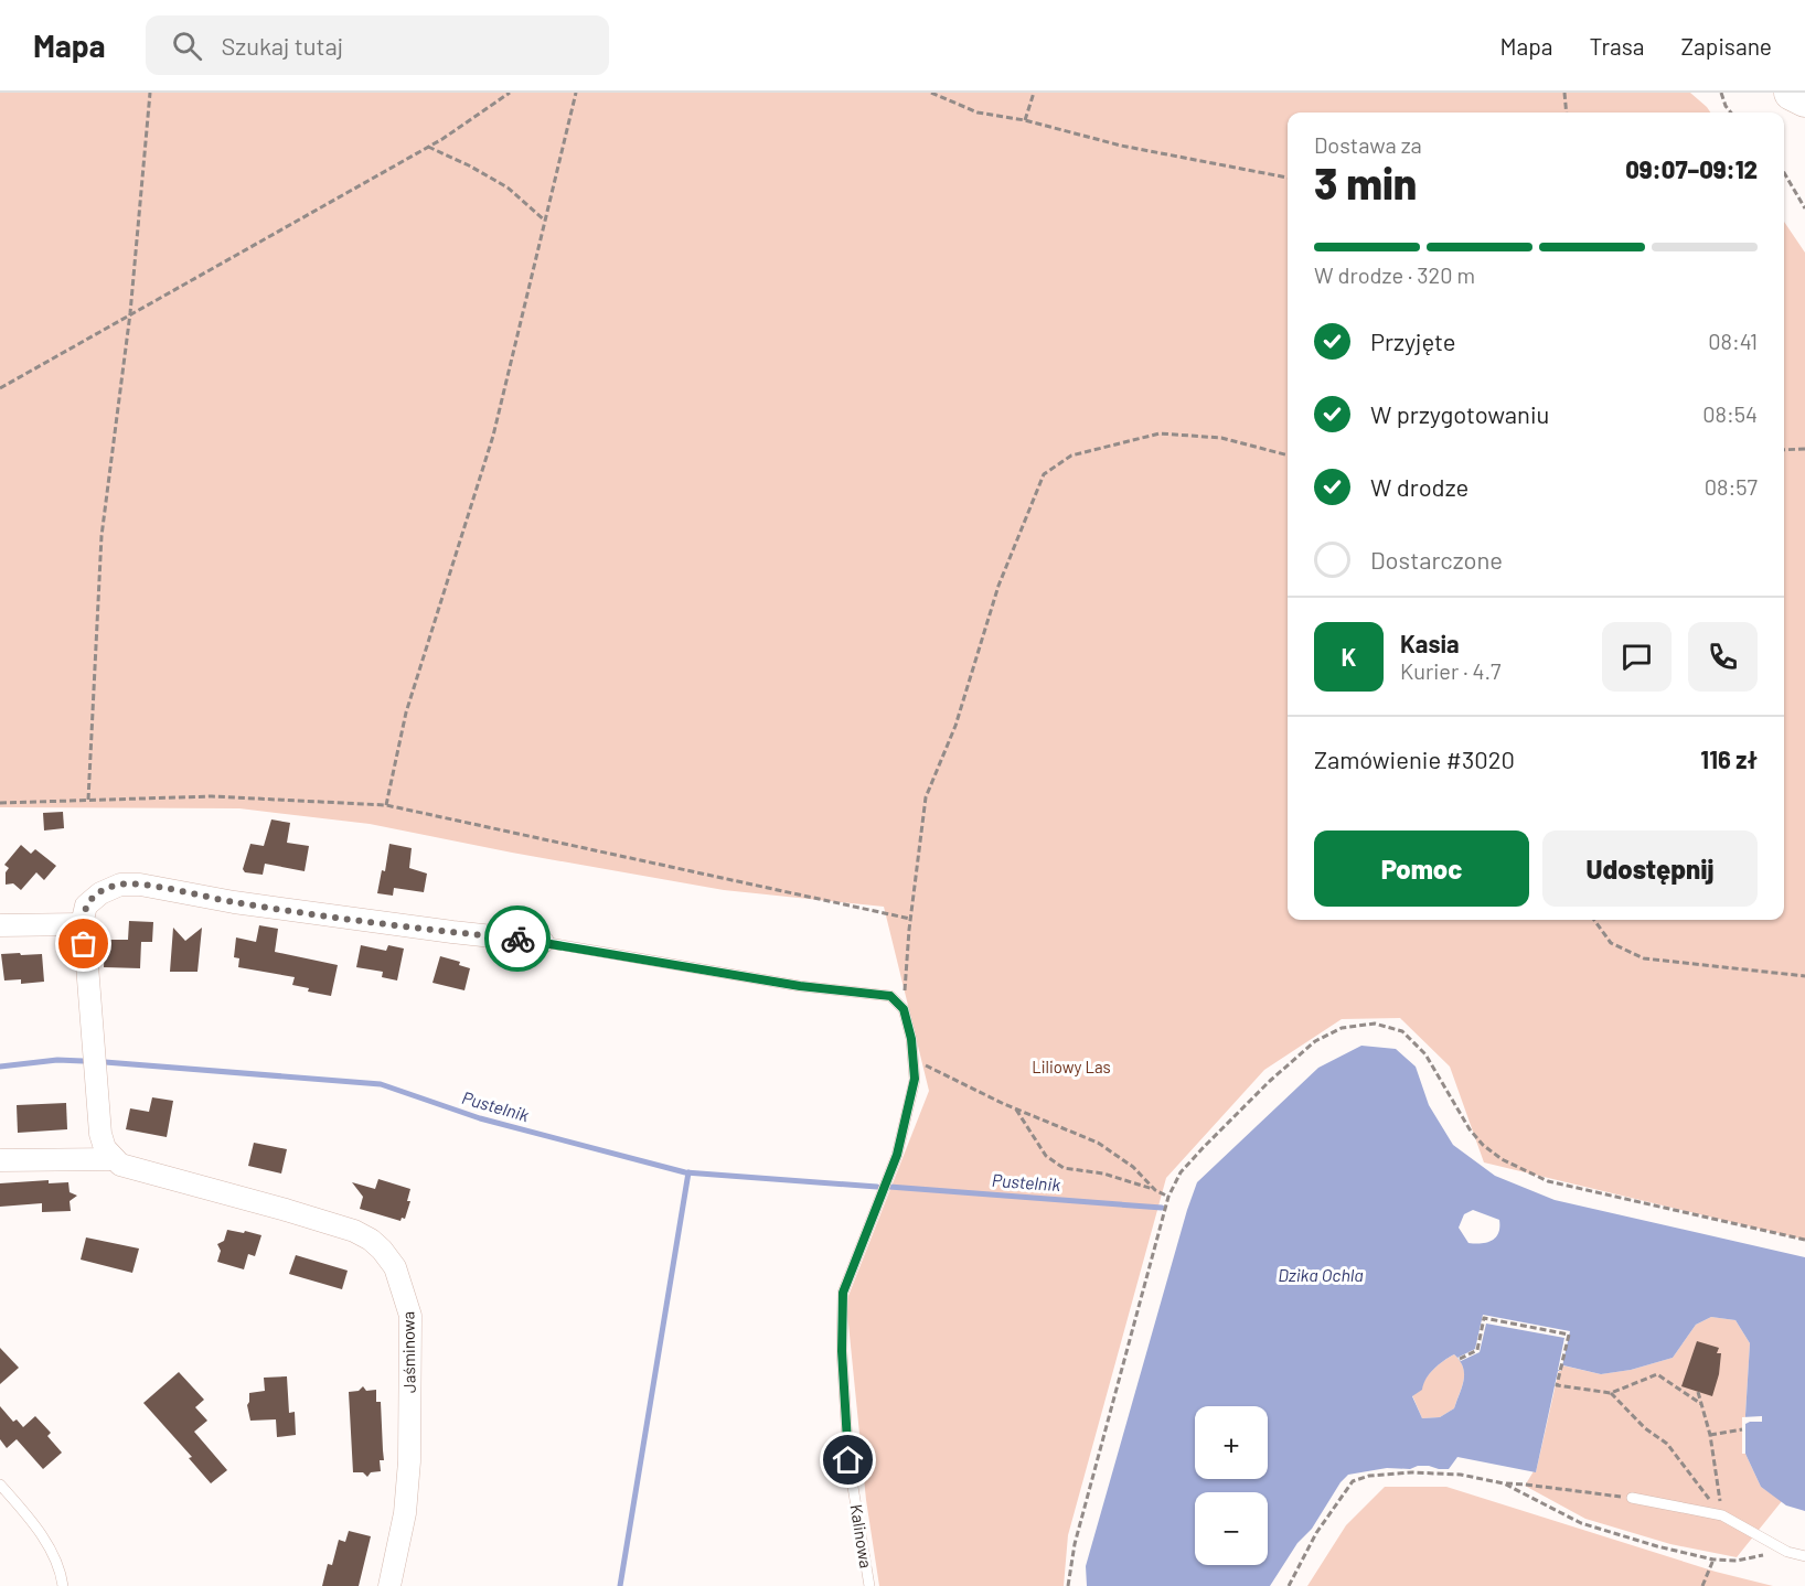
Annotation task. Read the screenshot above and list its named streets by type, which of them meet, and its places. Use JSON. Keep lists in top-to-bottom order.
{
  "streets": {
    "street": ["Jaśminowa"],
    "lane": ["Kalinowa"]
  },
  "water": ["Pustelnik", "Dzika Ochla"],
  "parks": ["Liliowy Las"],
  "page": {
    "header": "Mapa",
    "search": "Szukaj tutaj",
    "nav": ["Mapa", "Trasa", "Zapisane"],
    "heading": ["3 min", "Dostawa za", "09:07–09:12"],
    "panel": [
      "Kasia",
      "Kurier · 4.7",
      "Zamówienie #3020",
      "116 zł"
    ],
    "bar": "W drodze · 320 m",
    "list": [
      ["Przyjęte", "08:41"],
      ["W przygotowaniu", "08:54"],
      ["W drodze", "08:57"],
      "Dostarczone"
    ],
    "round": "K",
    "buttons": ["Pomoc", "Udostępnij"],
    "map_buttons": ["+", "−"]
  }
}
